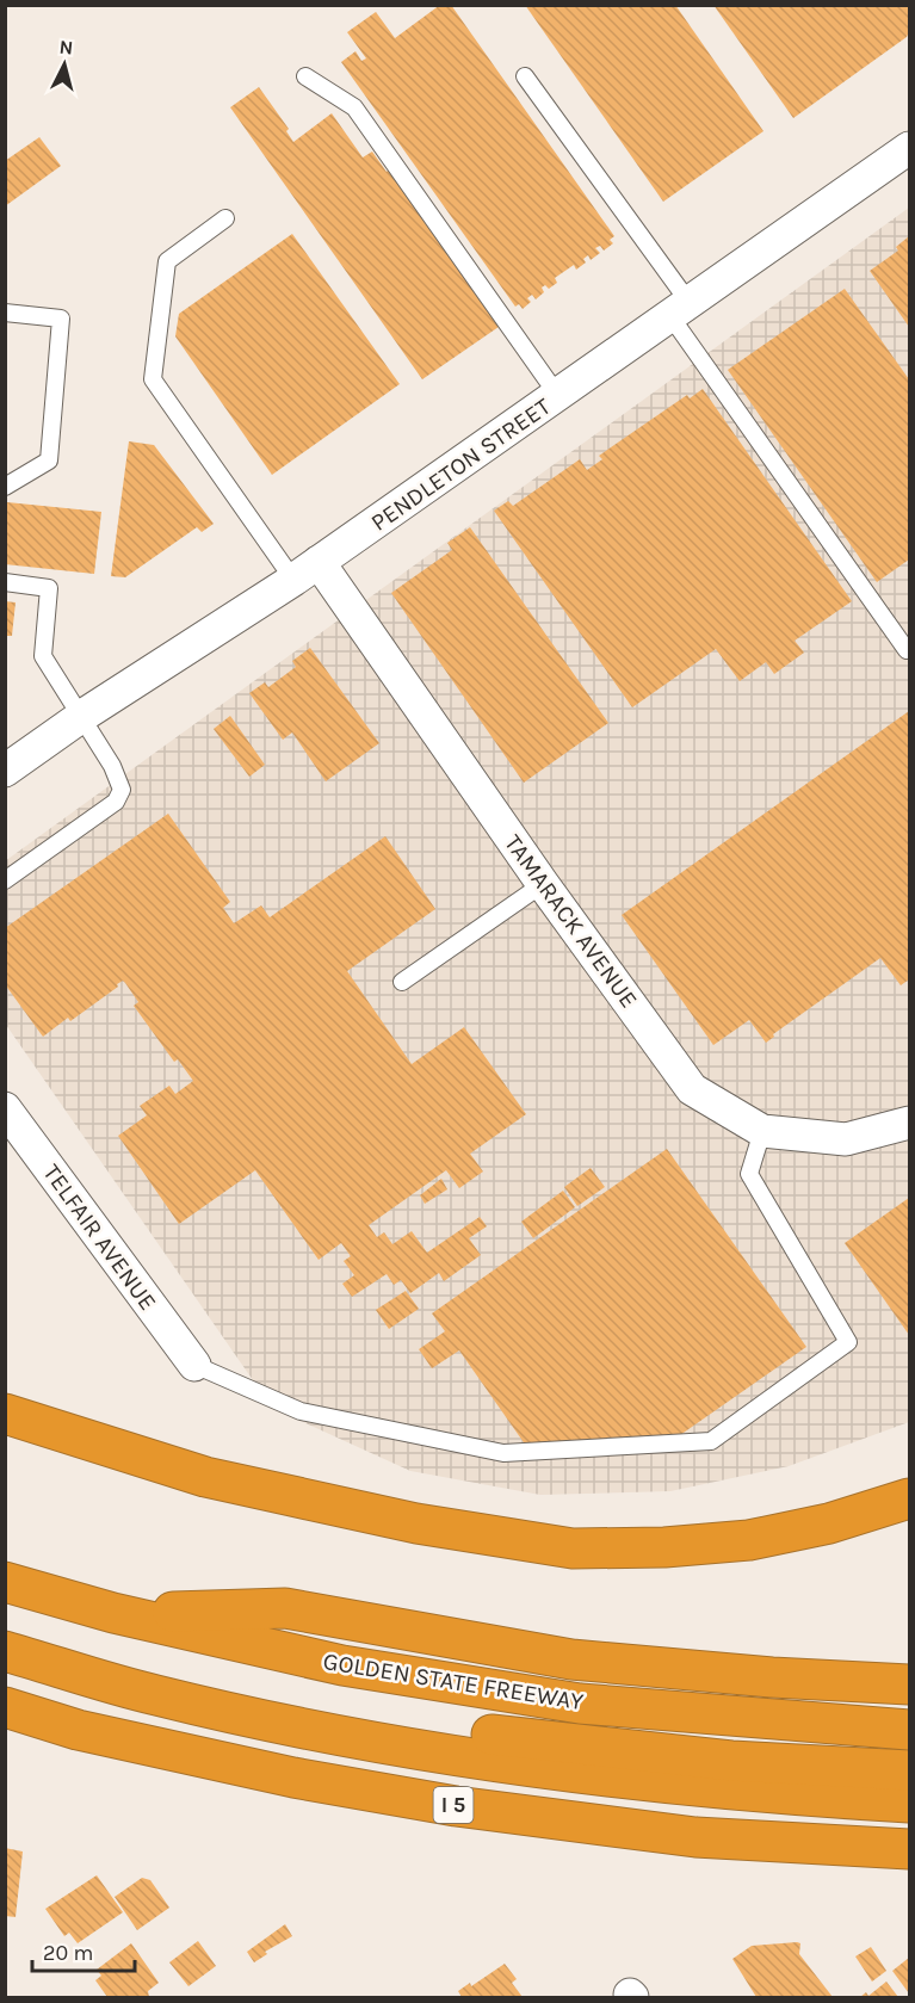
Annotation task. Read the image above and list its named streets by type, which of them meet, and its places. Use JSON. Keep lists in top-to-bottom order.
{
  "streets": {
    "highway": ["GOLDEN STATE FREEWAY", "I 5"],
    "street": ["PENDLETON STREET", "TAMARACK AVENUE", "TELFAIR AVENUE"]
  },
  "crossings": [
    ["PENDLETON STREET", "TAMARACK AVENUE"]
  ],
  "scale_bar": "20 m",
  "north": "top"
}
